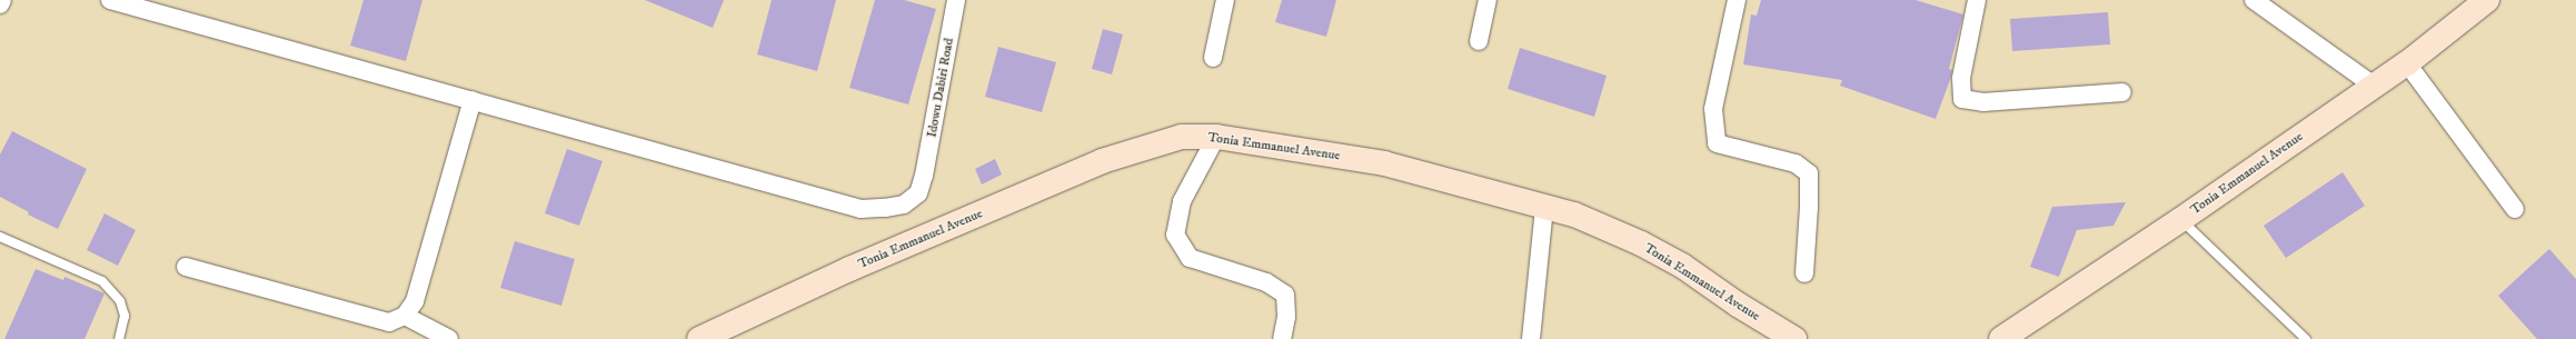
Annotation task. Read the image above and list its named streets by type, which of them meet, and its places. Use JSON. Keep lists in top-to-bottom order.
{
  "streets": {
    "street": ["Idowu Dabiri Road", "Tonia Emmanuel Avenue"]
  }
}
